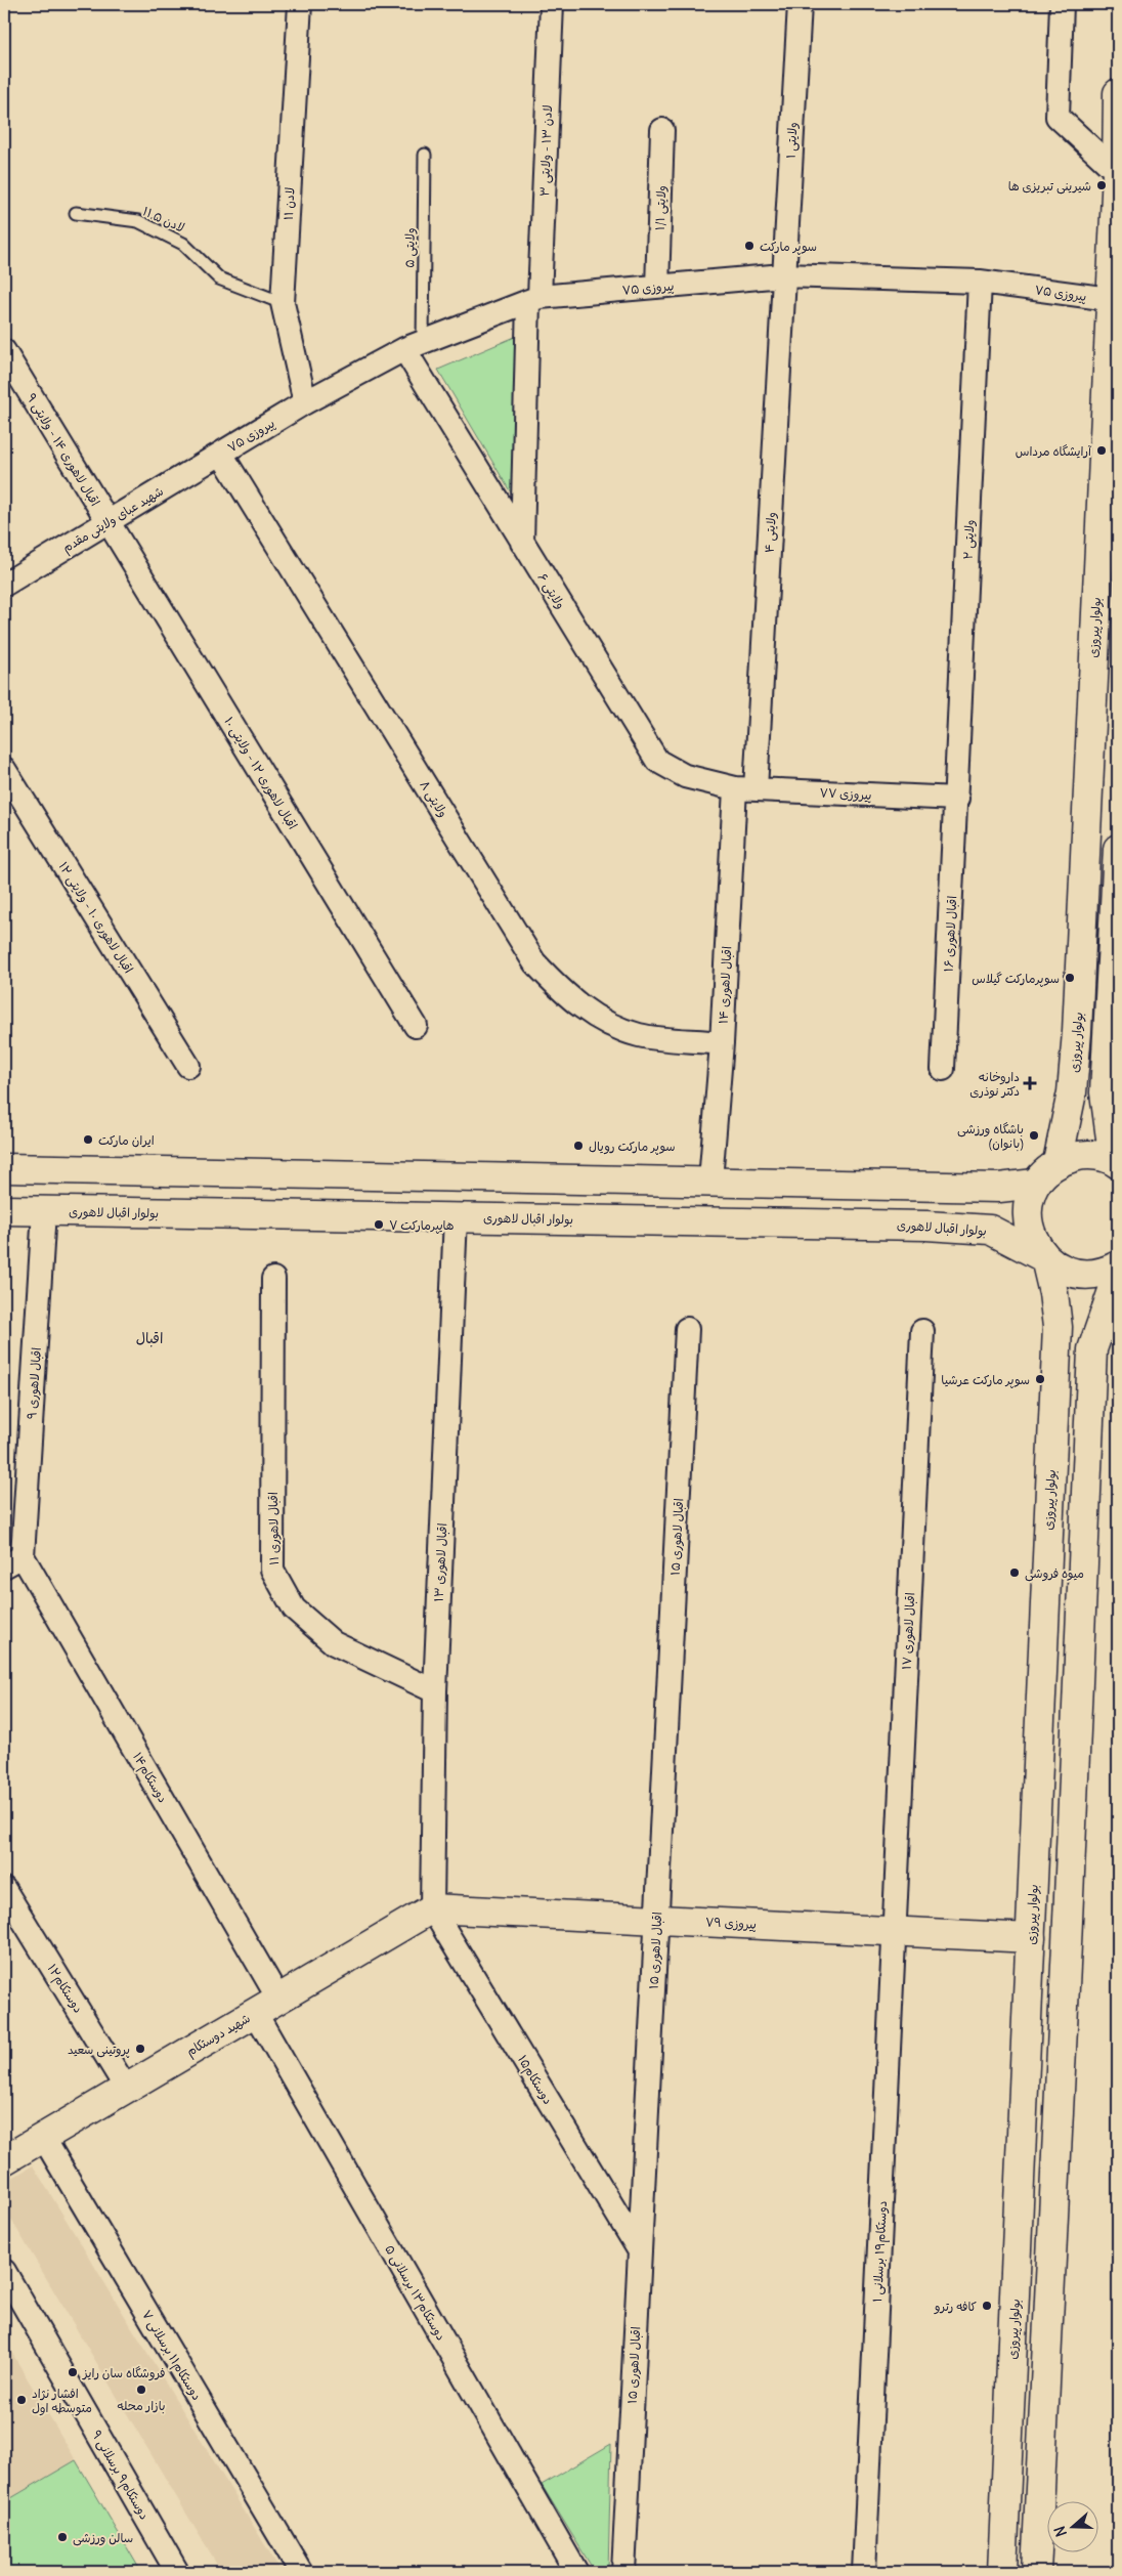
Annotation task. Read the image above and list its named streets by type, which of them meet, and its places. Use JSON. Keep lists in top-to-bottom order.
{
  "streets": {
    "main road": [
      "بولوار پیروزی",
      "بولوار اقبال لاهوری",
      "پیروزی ۷۹",
      "شهید دوستکام"
    ],
    "street": [
      "ولایتی ۱",
      "لادن ۱۳ - ولایتی ۳",
      "لادن ۱۱",
      "ولایتی ۱/۱",
      "پیروزی ۷۵",
      "اقبال لاهوری ۱۴ - ولایتی ۹",
      "شهید عبای ولایتی مقدم",
      "ولایتی ۴",
      "ولایتی ۲",
      "ولایتی ۶",
      "اقبال لاهوری ۱۲ - ولایتی ۱۰",
      "پیروزی ۷۷",
      "ولایتی ۸",
      "اقبال لاهوری ۱۰ - ولایتی ۱۲",
      "اقبال لاهوری ۱۶",
      "اقبال لاهوری ۱۴",
      "اقبال لاهوری ۹",
      "اقبال لاهوری ۱۱",
      "اقبال لاهوری ۱۵",
      "اقبال لاهوری ۱۳",
      "اقبال لاهوری ۱۷",
      "دوستکام۱۴",
      "دوستکام۱۲",
      "دوستکام۱۵",
      "دوستکام۱۹ برسلانی ۱",
      "دوستکام۱۳ برسلانی ۵",
      "دوستکام۱۱ برسلانی ۷",
      "دوستکام۹ برسلانی ۹"
    ],
    "lane": ["لادن ۱۱.۵", "ولایتی ۵"]
  },
  "crossings": [
    ["ولایتی ۱", "پیروزی ۷۵"],
    ["ولایتی ۱", "ولایتی ۴"],
    ["لادن ۱۳ - ولایتی ۳", "پیروزی ۷۵"],
    ["لادن ۱۳ - ولایتی ۳", "ولایتی ۶"],
    ["لادن ۱۱", "لادن ۱۱.۵"],
    ["لادن ۱۱", "پیروزی ۷۵"],
    ["ولایتی ۱/۱", "پیروزی ۷۵"],
    ["ولایتی ۵", "پیروزی ۷۵"],
    ["ولایتی ۵", "ولایتی ۶"],
    ["پیروزی ۷۵", "شهید عبای ولایتی مقدم"],
    ["پیروزی ۷۵", "ولایتی ۴"],
    ["پیروزی ۷۵", "ولایتی ۲"],
    ["پیروزی ۷۵", "ولایتی ۶"],
    ["پیروزی ۷۵", "بولوار پیروزی"],
    ["پیروزی ۷۵", "ولایتی ۸"],
    ["اقبال لاهوری ۱۴ - ولایتی ۹", "شهید عبای ولایتی مقدم"],
    ["اقبال لاهوری ۱۴ - ولایتی ۹", "اقبال لاهوری ۱۲ - ولایتی ۱۰"],
    ["شهید عبای ولایتی مقدم", "اقبال لاهوری ۱۲ - ولایتی ۱۰"],
    ["شهید عبای ولایتی مقدم", "ولایتی ۸"],
    ["ولایتی ۴", "ولایتی ۶"],
    ["ولایتی ۴", "پیروزی ۷۷"],
    ["ولایتی ۴", "اقبال لاهوری ۱۴"],
    ["ولایتی ۲", "پیروزی ۷۷"],
    ["ولایتی ۲", "اقبال لاهوری ۱۶"],
    ["ولایتی ۶", "پیروزی ۷۷"],
    ["ولایتی ۶", "اقبال لاهوری ۱۴"],
    ["بولوار پیروزی", "بولوار اقبال لاهوری"],
    ["بولوار پیروزی", "پیروزی ۷۹"],
    ["پیروزی ۷۷", "اقبال لاهوری ۱۶"],
    ["پیروزی ۷۷", "اقبال لاهوری ۱۴"],
    ["ولایتی ۸", "اقبال لاهوری ۱۴"],
    ["بولوار اقبال لاهوری", "اقبال لاهوری ۹"],
    ["بولوار اقبال لاهوری", "اقبال لاهوری ۱۳"],
    ["اقبال لاهوری ۹", "دوستکام۱۴"],
    ["اقبال لاهوری ۱۱", "اقبال لاهوری ۱۳"],
    ["اقبال لاهوری ۱۵", "پیروزی ۷۹"],
    ["اقبال لاهوری ۱۵", "دوستکام۱۵"],
    ["اقبال لاهوری ۱۳", "پیروزی ۷۹"],
    ["اقبال لاهوری ۱۳", "شهید دوستکام"],
    ["اقبال لاهوری ۱۳", "دوستکام۱۵"],
    ["اقبال لاهوری ۱۷", "پیروزی ۷۹"],
    ["اقبال لاهوری ۱۷", "دوستکام۱۹ برسلانی ۱"],
    ["دوستکام۱۴", "شهید دوستکام"],
    ["دوستکام۱۴", "دوستکام۱۳ برسلانی ۵"],
    ["پیروزی ۷۹", "شهید دوستکام"],
    ["پیروزی ۷۹", "دوستکام۱۵"],
    ["پیروزی ۷۹", "دوستکام۱۹ برسلانی ۱"],
    ["دوستکام۱۲", "شهید دوستکام"],
    ["شهید دوستکام", "دوستکام۱۵"],
    ["شهید دوستکام", "دوستکام۱۳ برسلانی ۵"],
    ["شهید دوستکام", "دوستکام۱۱ برسلانی ۷"]
  ],
  "districts": ["اقبال"],
  "places": {
    "other": [
      "شیرینی تبریزی ها",
      "سوپر مارکت",
      "آرایشگاه مرداس",
      "سوپرمارکت گیلاس",
      "باشگاه ورزشی (بانوان)",
      "ایران مارکت",
      "سوپر مارکت رویال",
      "هایپرمارکت ۷",
      "سوپر مارکت عرشیا",
      "میوه فروشی",
      "پروتینی سعید",
      "کافه رترو",
      "فروشگاه سان رایز",
      "بازار محله",
      "افشار نژاد متوسطه اول",
      "سالن ورزشی"
    ],
    "health": ["داروخانه دکتر نوذری"]
  },
  "north": "left"
}
